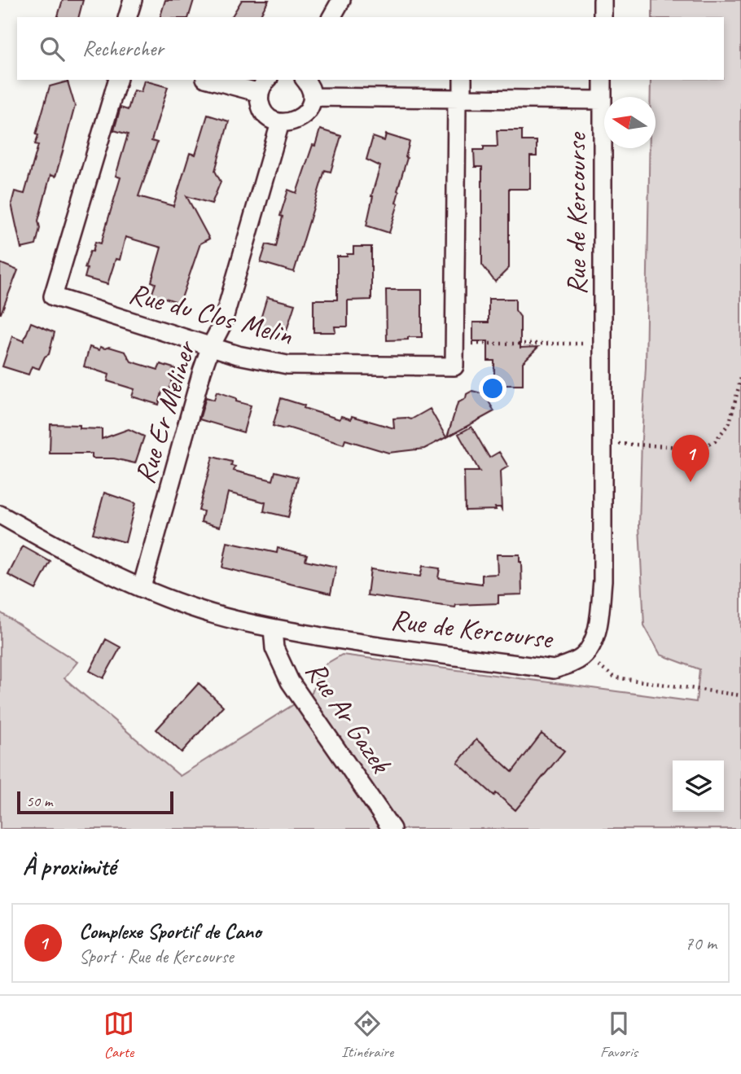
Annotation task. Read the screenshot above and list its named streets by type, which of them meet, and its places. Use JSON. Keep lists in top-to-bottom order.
{
  "streets": {
    "street": [
      "Rue de Kercourse",
      "Rue du Clos Melin",
      "Rue Er Meliner",
      "Rue Ar Gazek"
    ]
  },
  "crossings": [
    ["Rue de Kercourse", "Rue Er Meliner"],
    ["Rue de Kercourse", "Rue Ar Gazek"],
    ["Rue du Clos Melin", "Rue Er Meliner"]
  ],
  "scale_bar": "50 m",
  "north": "left",
  "page": {
    "search": "Rechercher",
    "pins": "1",
    "scale": "50 m",
    "heading": "À proximité",
    "list": [
      {
        "mark": "1",
        "name": "Complexe Sportif de Cano",
        "note": "Sport · Rue de Kercourse",
        "value": "70 m"
      }
    ],
    "nav": ["Carte", "Itinéraire", "Favoris"]
  }
}
